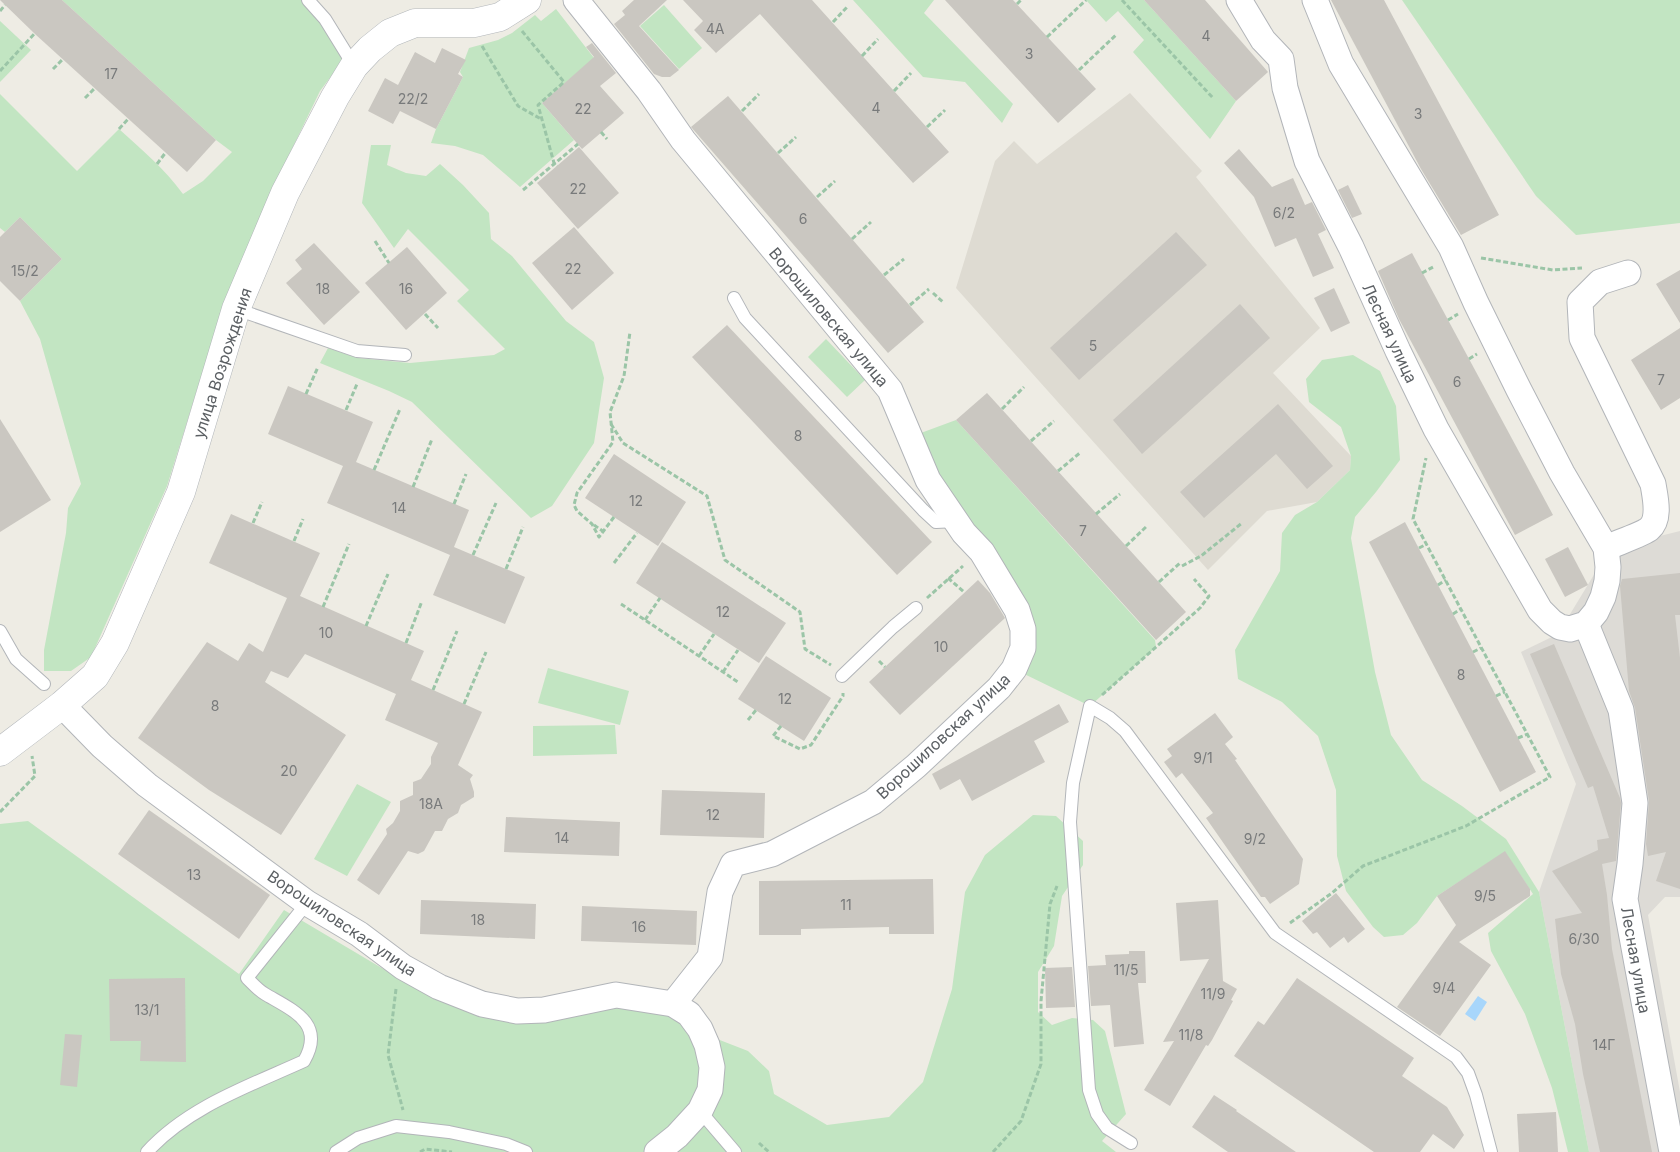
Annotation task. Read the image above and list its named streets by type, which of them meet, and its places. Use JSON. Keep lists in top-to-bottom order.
{
  "streets": {
    "street": ["Ворошиловская улица", "Лесная улица", "улица Возрождения"]
  },
  "crossings": [
    ["Ворошиловская улица", "улица Возрождения"]
  ],
  "house_numbers": [
    "4А",
    "4",
    "3",
    "17",
    "22/2",
    "4",
    "22",
    "3",
    "22",
    "6/2",
    "6",
    "22",
    "15/2",
    "18",
    "16",
    "5",
    "7",
    "6",
    "8",
    "12",
    "14",
    "7",
    "12",
    "10",
    "10",
    "8",
    "12",
    "8",
    "9/1",
    "20",
    "18А",
    "12",
    "14",
    "9/2",
    "13",
    "9/5",
    "11",
    "18",
    "16",
    "6/30",
    "11/5",
    "9/4",
    "11/9",
    "13/1",
    "11/8",
    "14Г"
  ]
}
